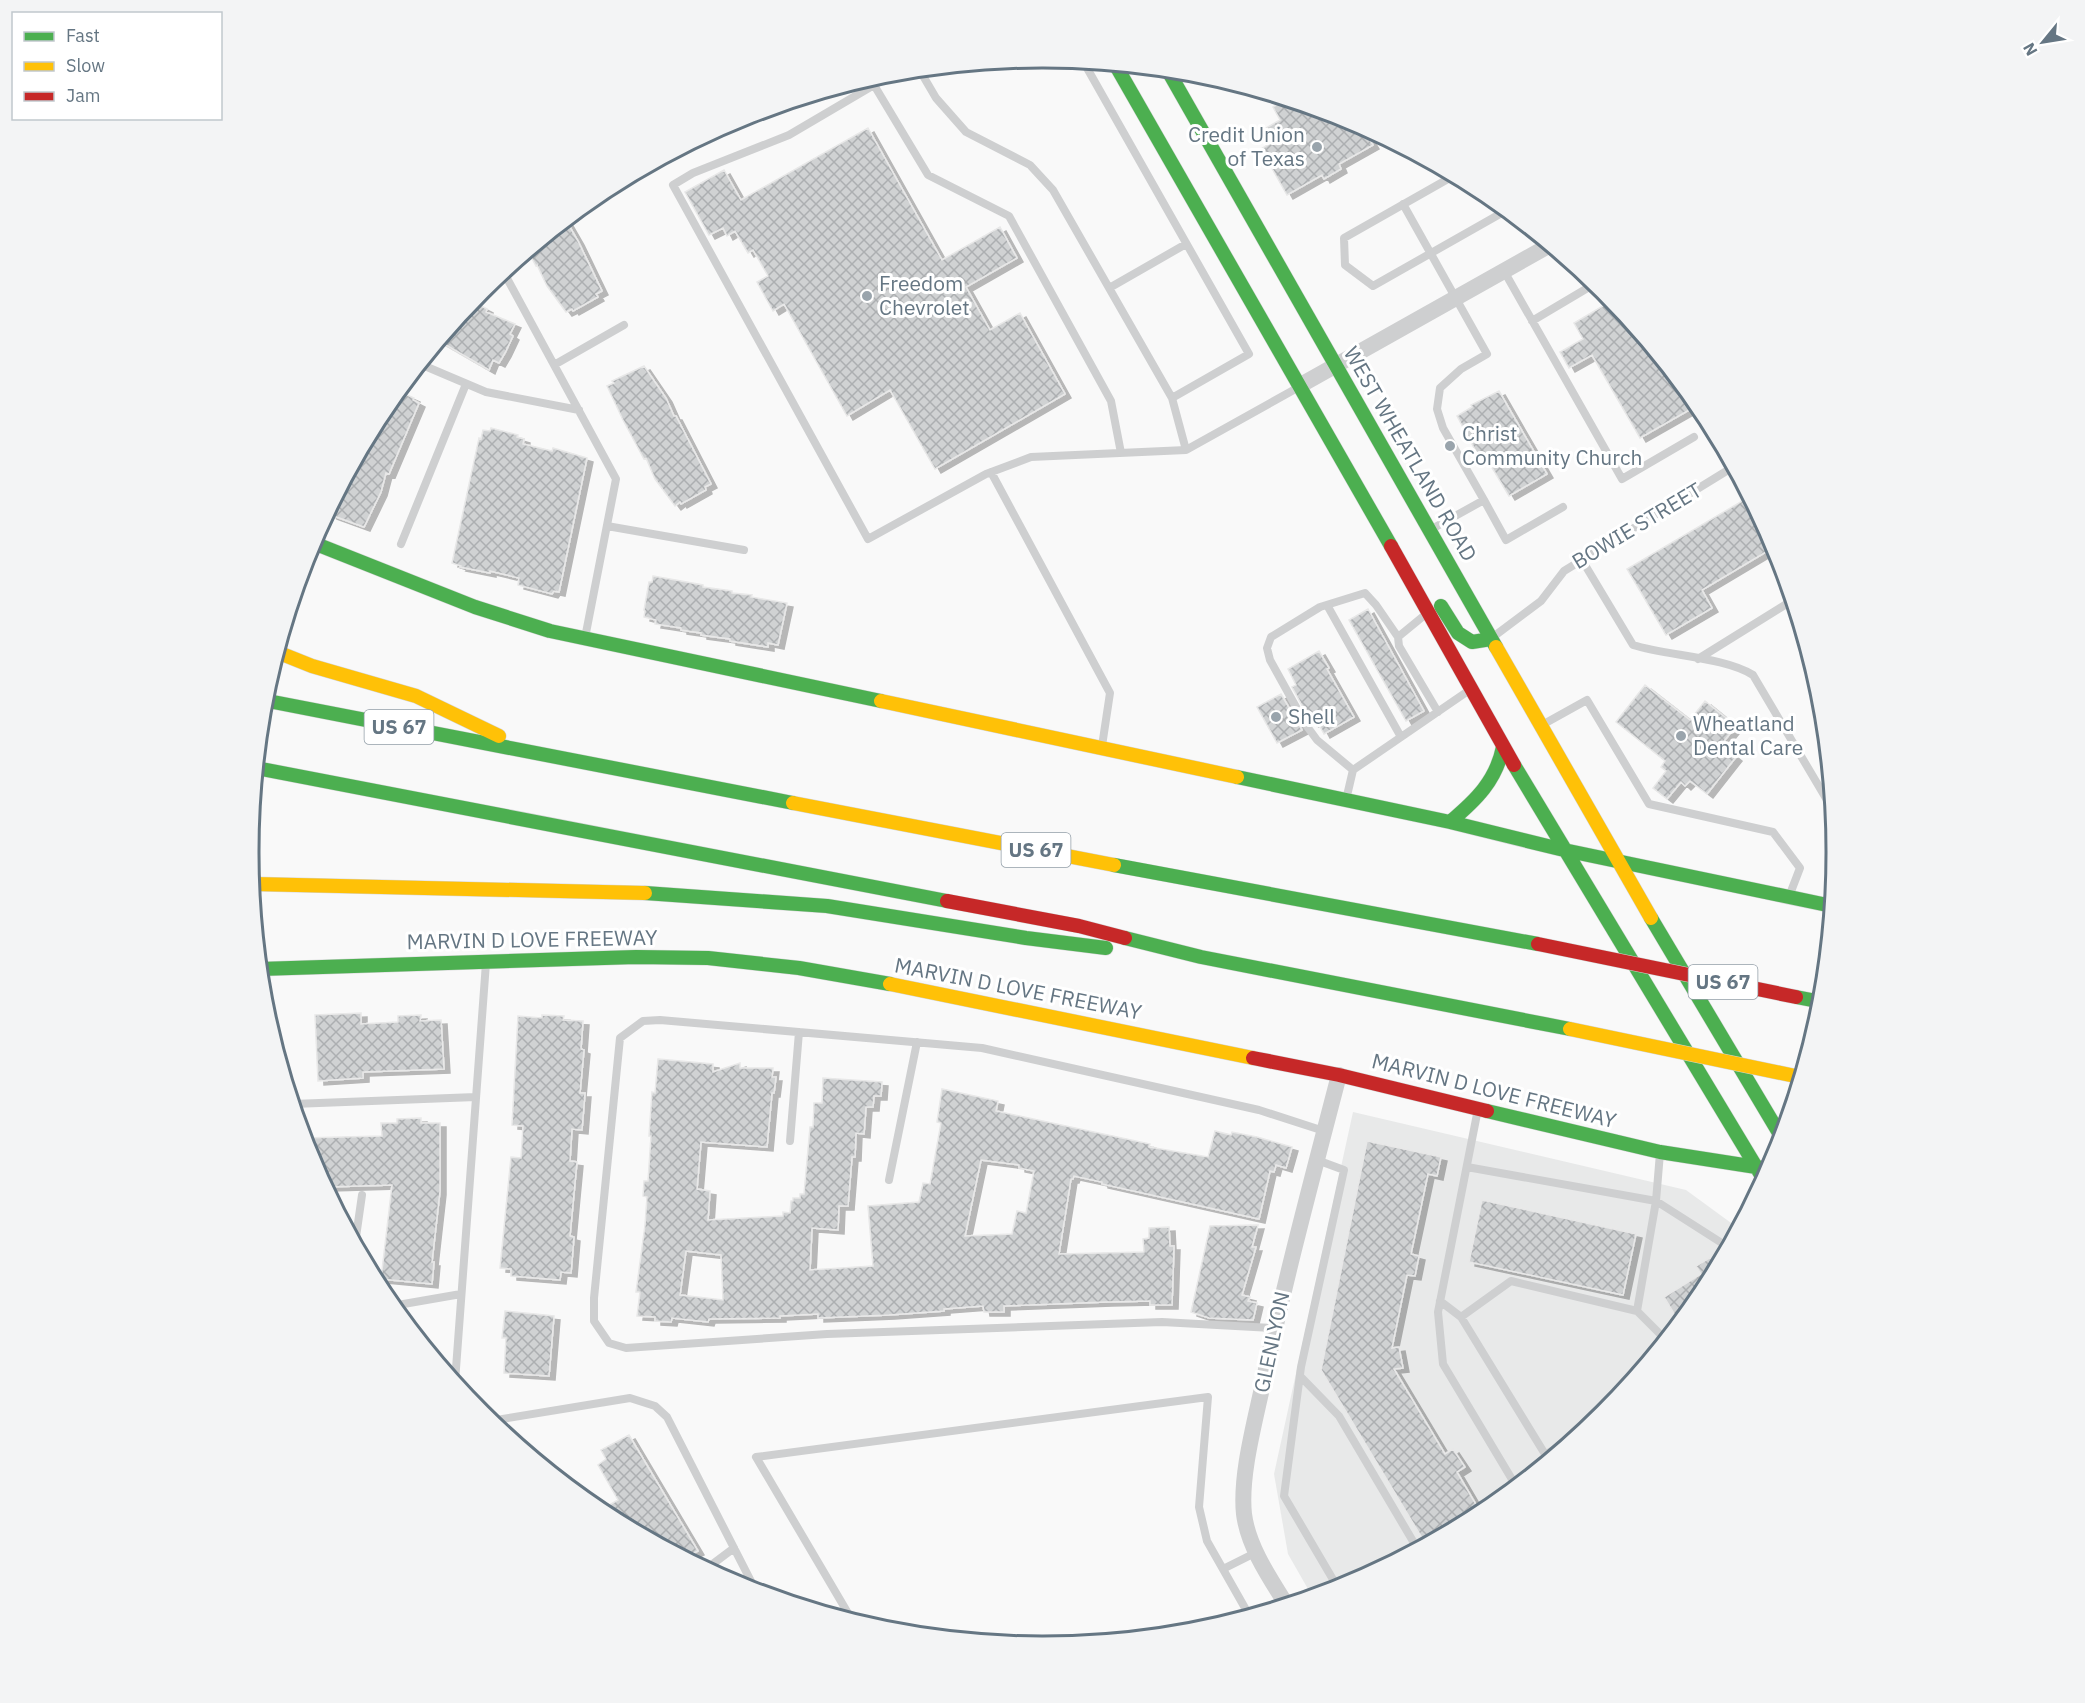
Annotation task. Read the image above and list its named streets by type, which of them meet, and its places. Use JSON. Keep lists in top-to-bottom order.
{
  "streets": {
    "main road": ["WEST WHEATLAND ROAD", "US 67", "MARVIN D LOVE FREEWAY"],
    "street": ["GLENLYON"],
    "lane": ["BOWIE STREET"]
  },
  "crossings": [
    ["WEST WHEATLAND ROAD", "BOWIE STREET"],
    ["MARVIN D LOVE FREEWAY", "GLENLYON"]
  ],
  "places": [
    "Credit Union of Texas",
    "Freedom Chevrolet",
    "Christ Community Church",
    "Shell",
    "Wheatland Dental Care"
  ],
  "legend": ["Fast", "Slow", "Jam"],
  "north": "bottom left"
}
